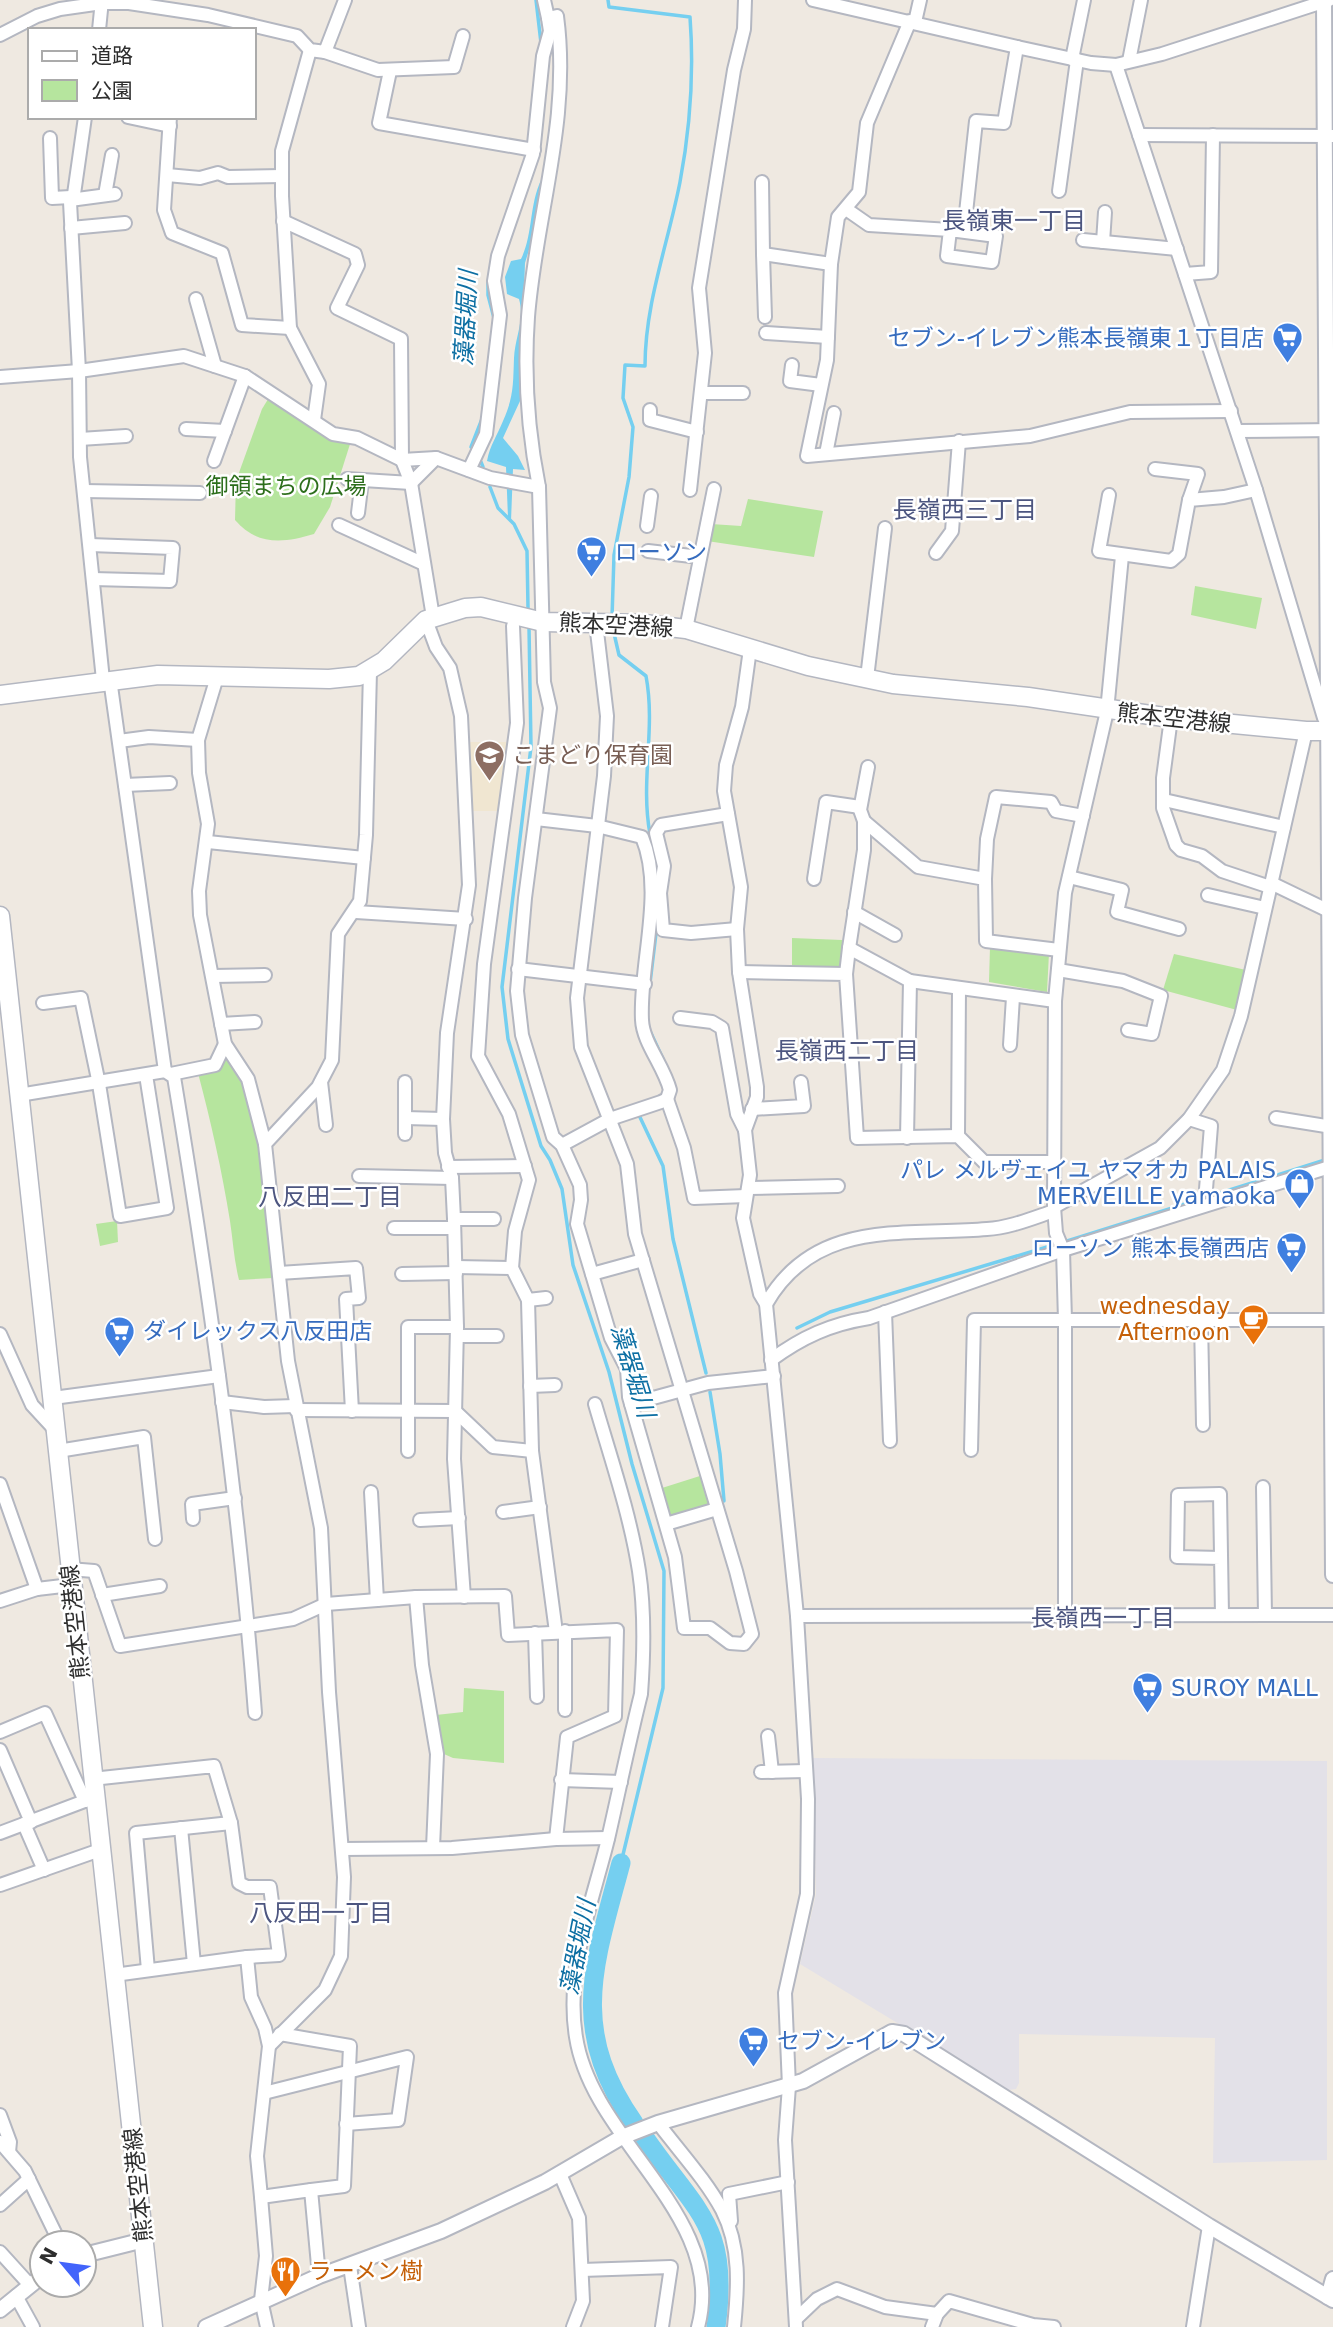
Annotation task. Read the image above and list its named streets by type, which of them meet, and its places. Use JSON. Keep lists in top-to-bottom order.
{
  "streets": {
    "main road": ["熊本空港線"]
  },
  "districts": [
    "長嶺東一丁目",
    "長嶺西三丁目",
    "長嶺西二丁目",
    "八反田二丁目",
    "長嶺西一丁目",
    "八反田一丁目"
  ],
  "water": ["藻器堀川"],
  "parks": ["御領まちの広場"],
  "places": {
    "supermarket": [
      "セブン-イレブン熊本長嶺東１丁目店",
      "ローソン",
      "ローソン 熊本長嶺西店",
      "ダイレックス八反田店",
      "SUROY MALL",
      "セブン-イレブン"
    ],
    "school or university": ["こまどり保育園"],
    "shop": ["パレ メルヴェイユ ヤマオカ PALAIS MERVEILLE yamaoka"],
    "cafe": ["wednesday Afternoon"],
    "restaurant": ["ラーメン樹"]
  },
  "legend": ["道路", "公園"],
  "north": "top left"
}
